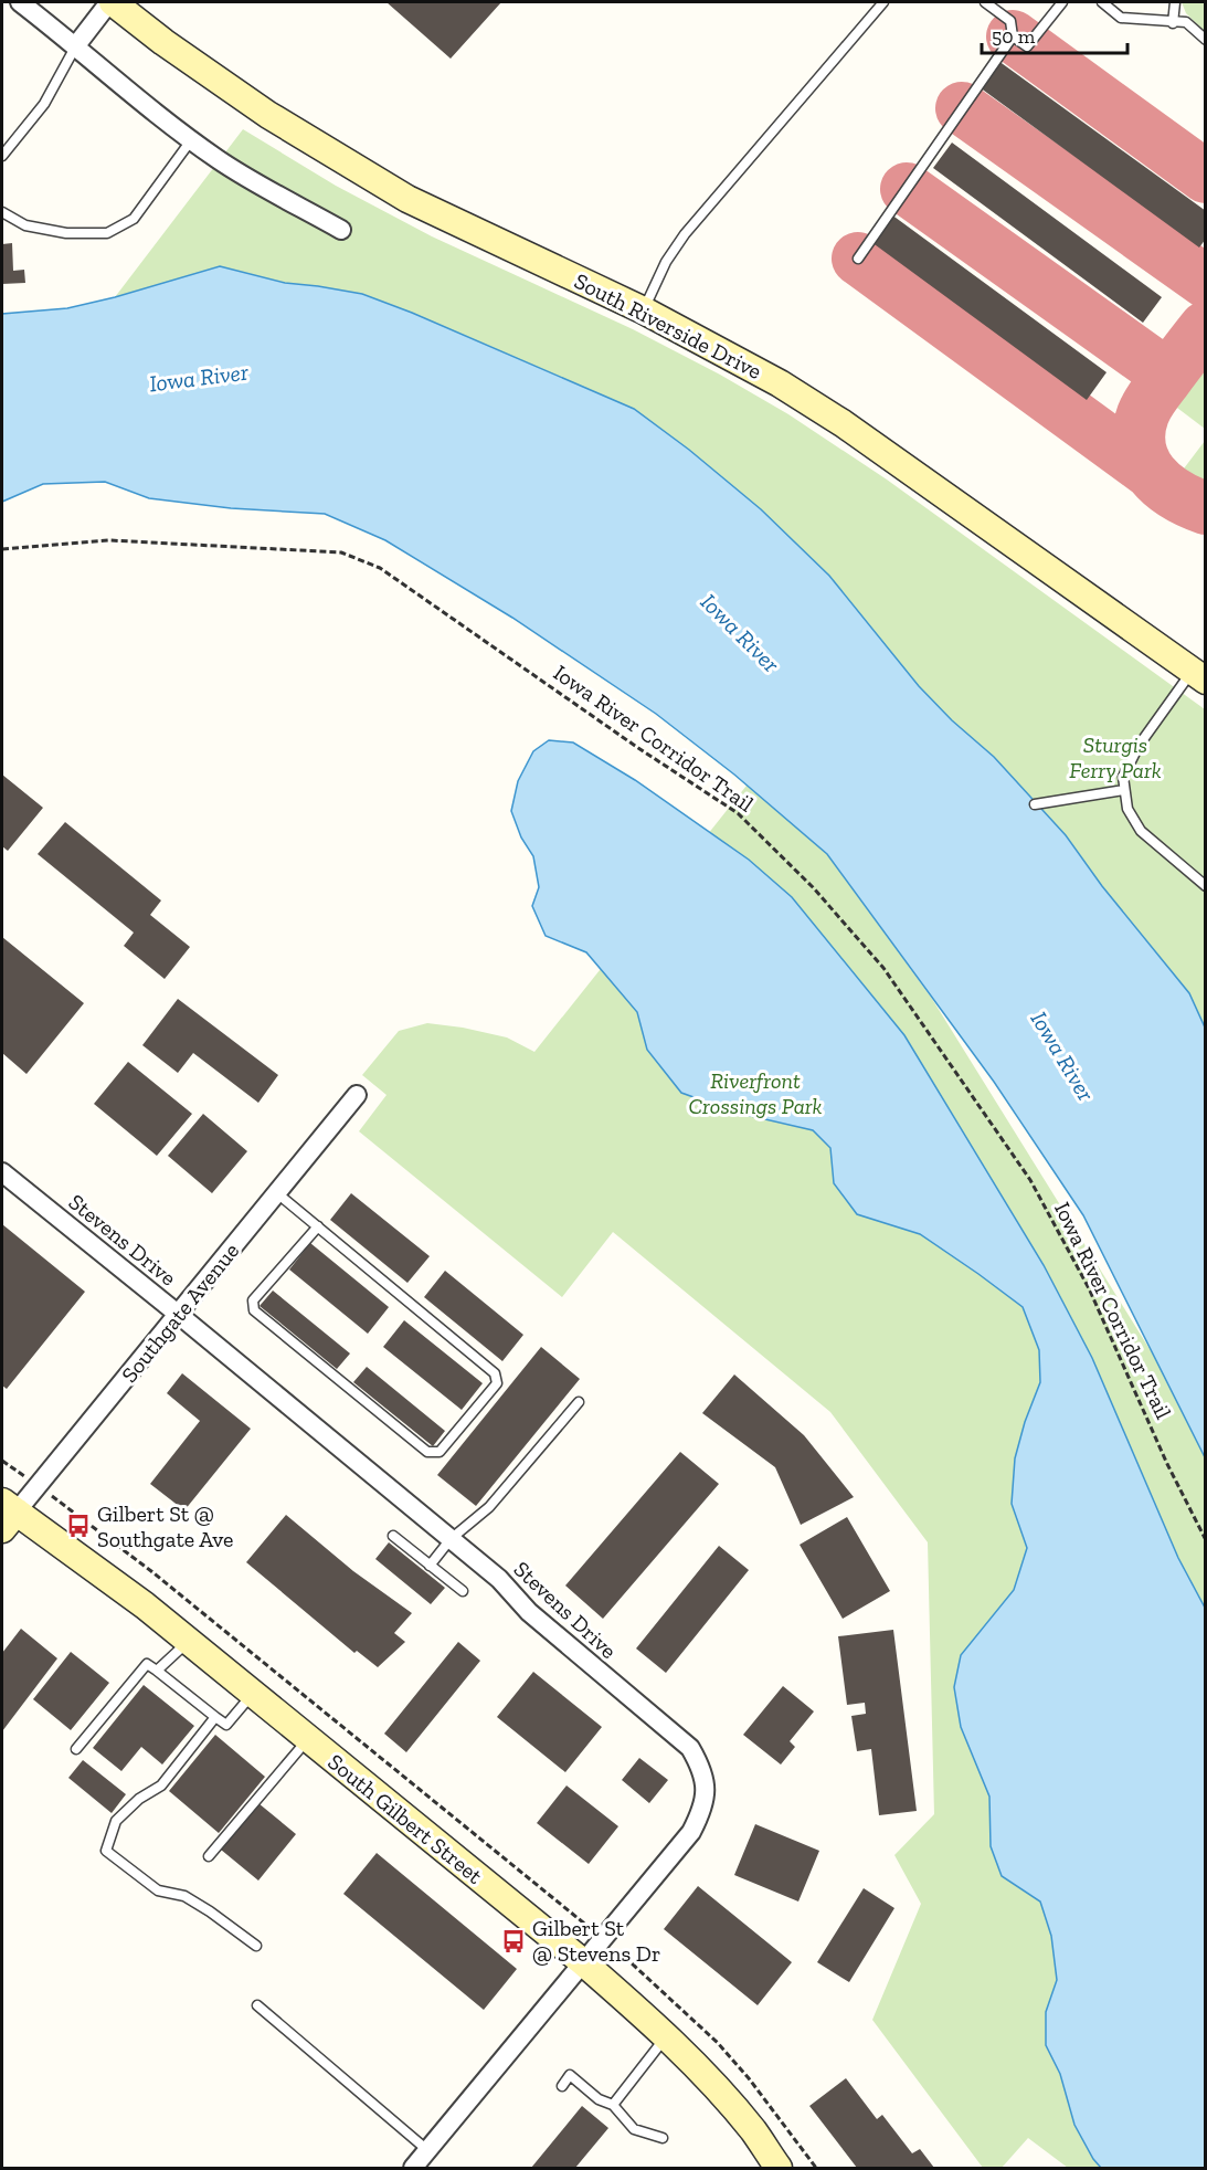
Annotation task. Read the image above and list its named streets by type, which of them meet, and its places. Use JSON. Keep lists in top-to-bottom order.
{
  "streets": {
    "main road": ["South Riverside Drive", "South Gilbert Street"],
    "street": ["Stevens Drive", "Southgate Avenue"],
    "path": ["Iowa River Corridor Trail"]
  },
  "crossings": [
    ["Stevens Drive", "Southgate Avenue"],
    ["Stevens Drive", "South Gilbert Street"],
    ["Southgate Avenue", "South Gilbert Street"]
  ],
  "water": ["Iowa River"],
  "parks": ["Sturgis Ferry Park", "Riverfront Crossings Park"],
  "places": {
    "bus stop": ["Gilbert St @ Southgate Ave", "Gilbert St @ Stevens Dr"]
  },
  "scale_bar": "50 m"
}
